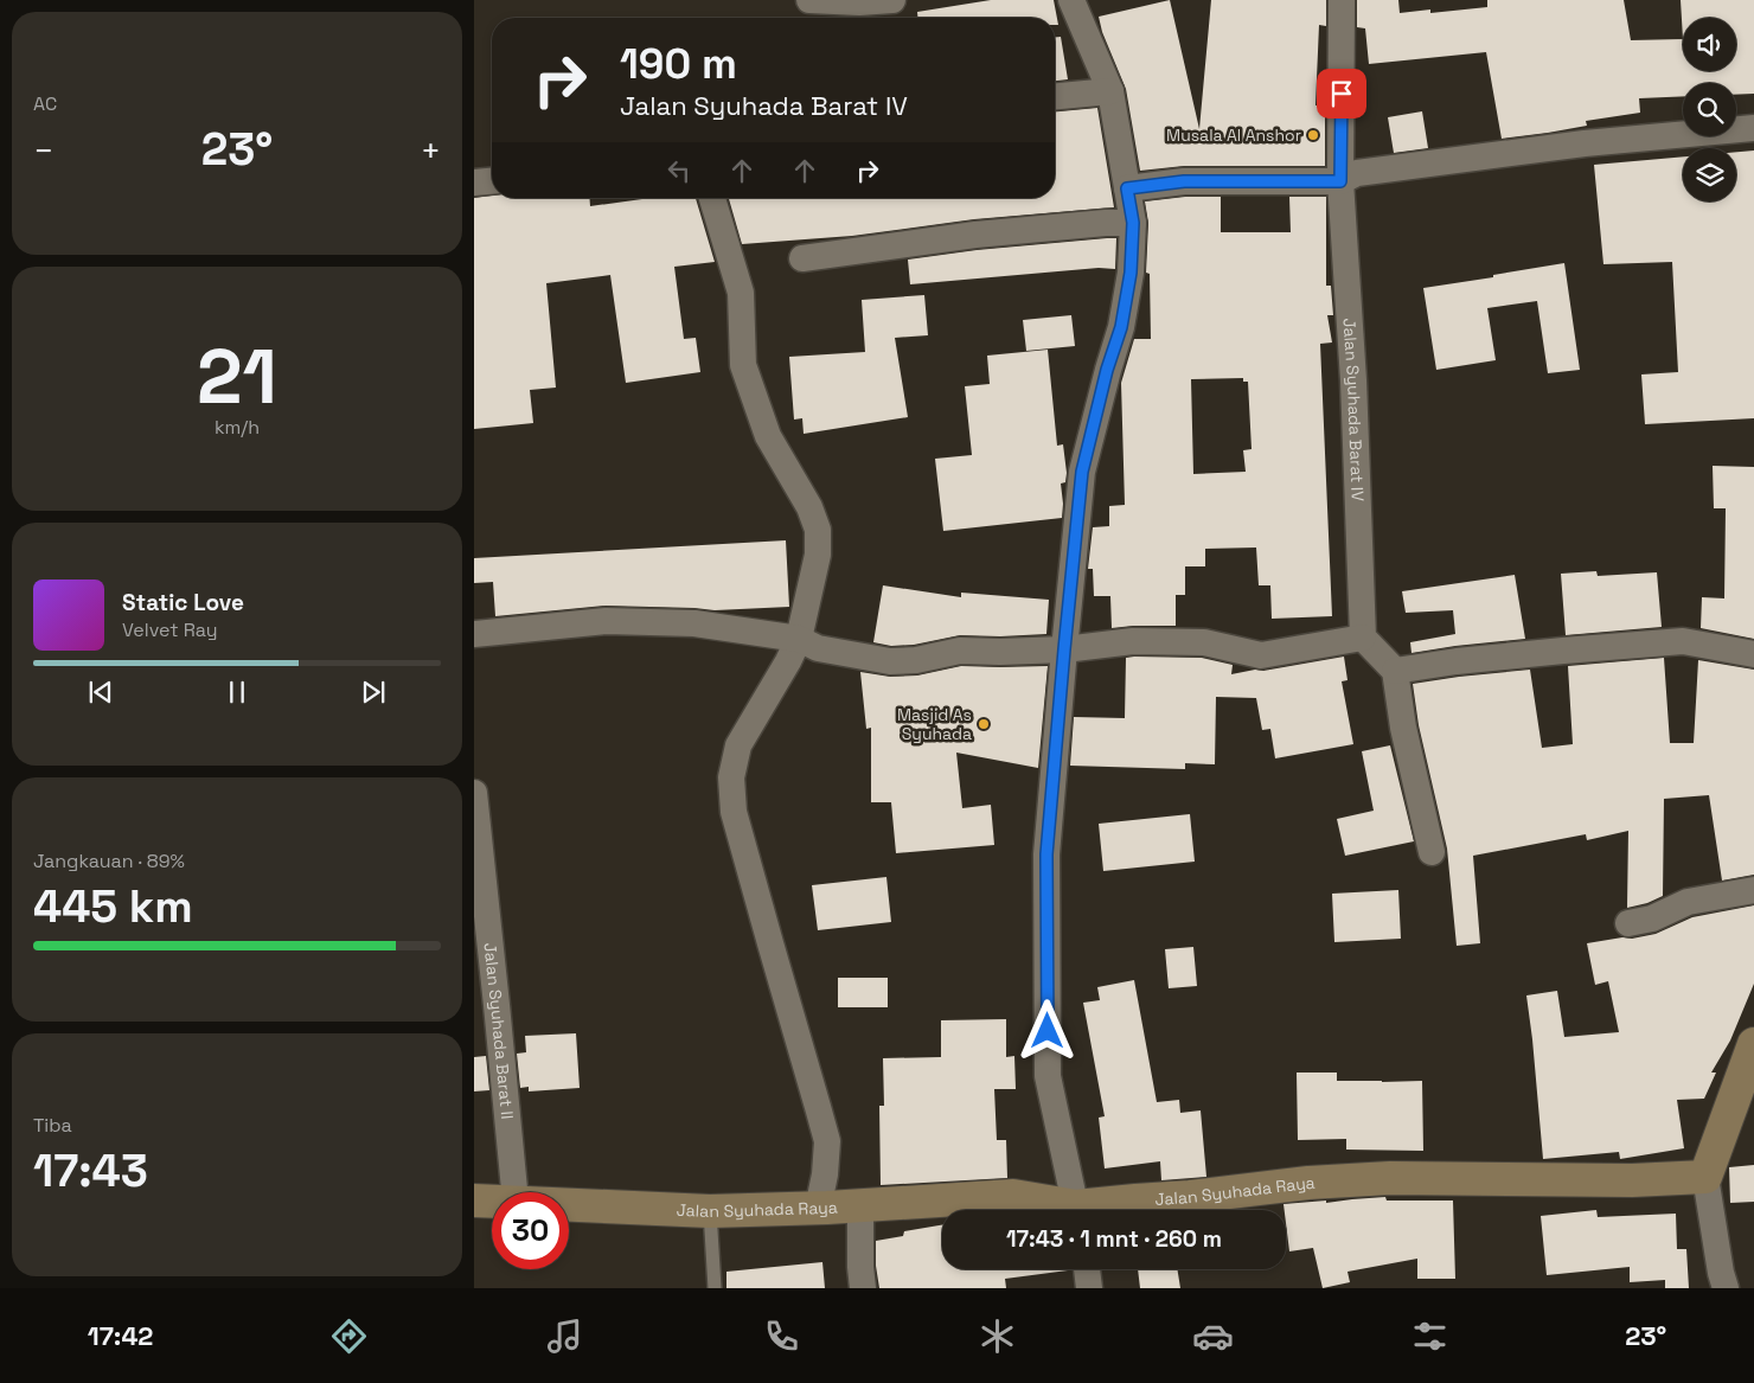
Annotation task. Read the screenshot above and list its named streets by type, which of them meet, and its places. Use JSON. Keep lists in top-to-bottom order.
{
  "streets": {
    "street": ["Jalan Syuhada Barat IV", "Jalan Syuhada Barat II", "Jalan Syuhada Raya"]
  },
  "places": ["Musala Al Anshor", "Masjid As Syuhada"],
  "page": {
    "tile": [
      "AC",
      ["21", "km/h"],
      ["Jangkauan · 89%", "445 km"],
      ["Tiba", "17:43"]
    ],
    "turn": ["190 m", "Jalan Syuhada Barat IV"],
    "heat": ["−", "23°", "+"],
    "song": ["Static Love", "Velvet Ray"],
    "limit": "30",
    "trip": "17:43 · 1 mnt · 260 m",
    "tabs": ["17:42", "23°"]
  }
}
